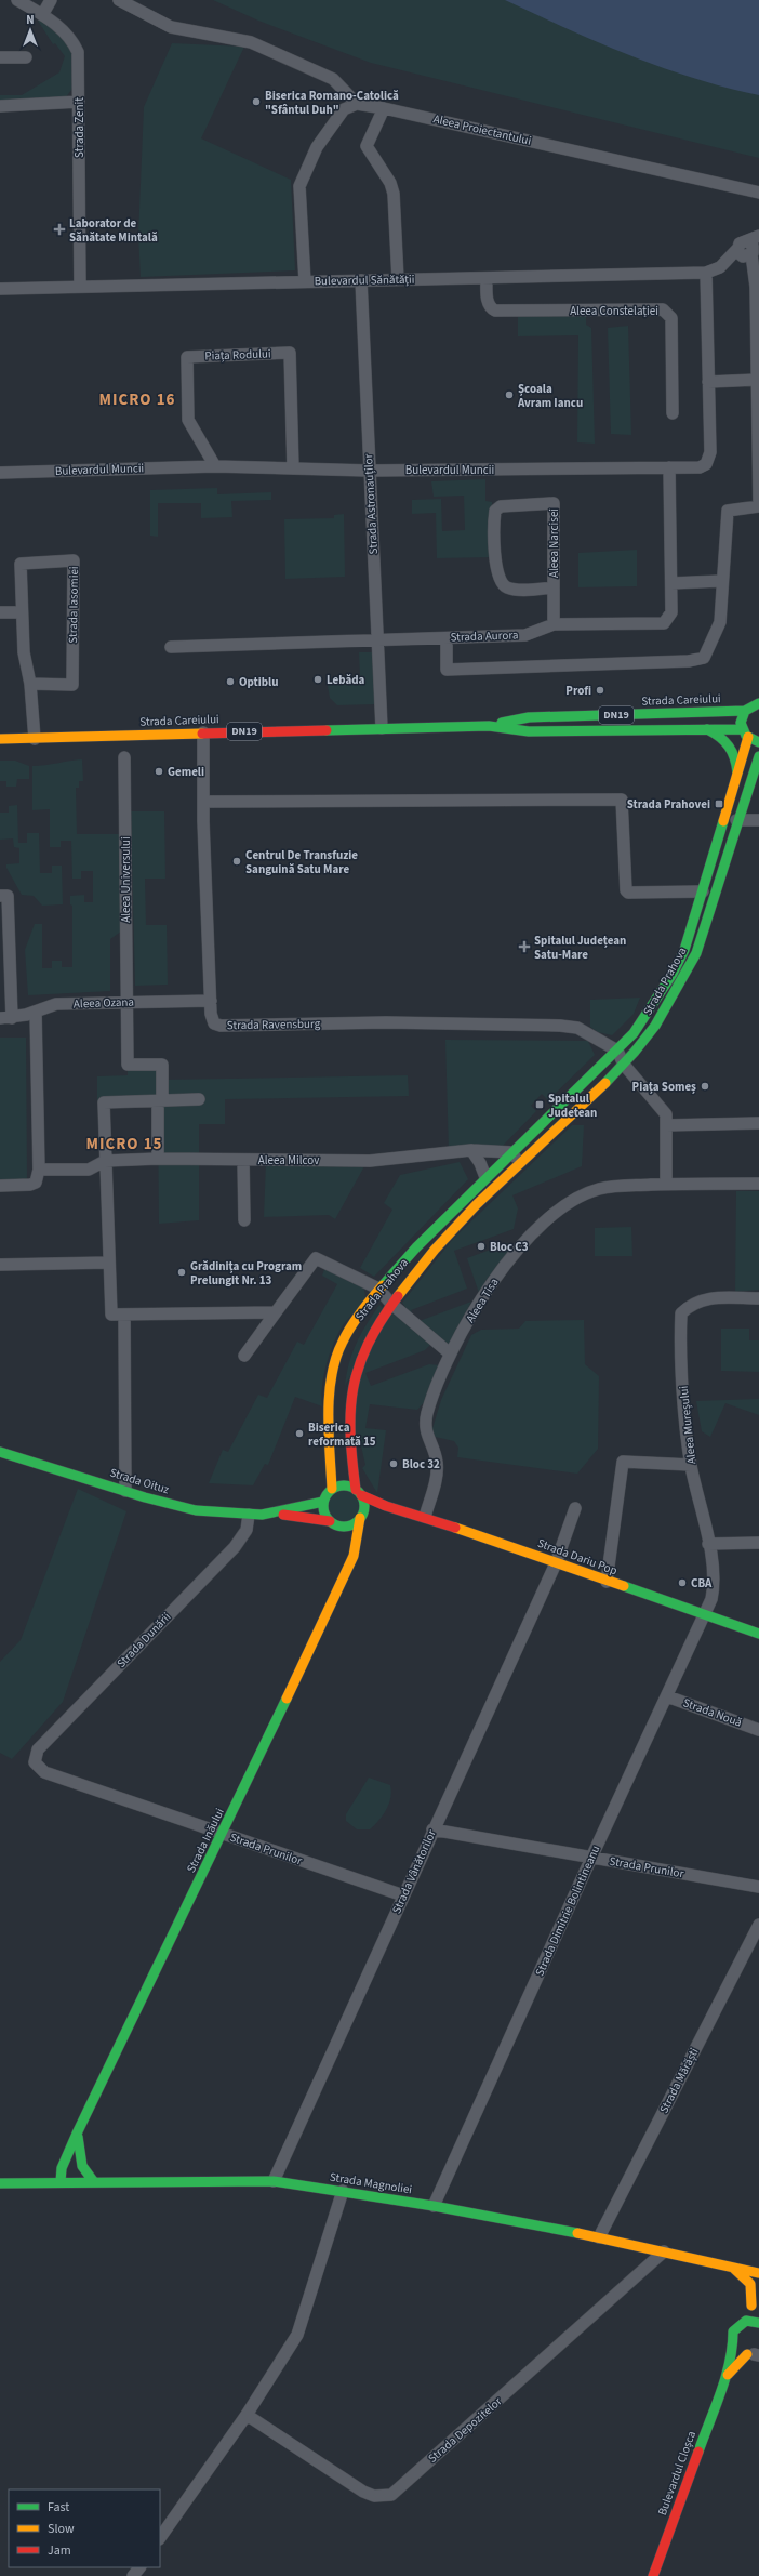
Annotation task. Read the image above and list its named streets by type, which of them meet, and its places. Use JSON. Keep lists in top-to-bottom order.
{
  "streets": {
    "street": [
      "Strada Zenit",
      "Aleea Proiectantului",
      "Bulevardul Sănătății",
      "Aleea Constelației",
      "Piața Rodului",
      "Bulevardul Muncii",
      "Strada Astronauților",
      "Aleea Narcisei",
      "Strada Iasomiei",
      "Strada Aurora",
      "Strada Careiului",
      "DN19",
      "Aleea Universului",
      "Strada Prahova",
      "Aleea Ozana",
      "Strada Ravensburg",
      "Aleea Milcov",
      "Aleea Tisa",
      "Aleea Mureșului",
      "Strada Oituz",
      "Strada Dariu Pop",
      "Strada Dunării",
      "Strada Nouă",
      "Strada Inăului",
      "Strada Prunilor",
      "Strada Vânătorilor",
      "Strada Dimitrie Bolintineanu",
      "Strada Mărăști",
      "Strada Magnoliei",
      "Strada Depozitelor",
      "Bulevardul Cloșca"
    ]
  },
  "crossings": [
    ["Strada Zenit", "Bulevardul Sănătății"],
    ["Bulevardul Sănătății", "Aleea Constelației"],
    ["Bulevardul Sănătății", "Bulevardul Muncii"],
    ["Bulevardul Sănătății", "Strada Astronauților"],
    ["Piața Rodului", "Bulevardul Muncii"],
    ["Bulevardul Muncii", "Strada Astronauților"],
    ["Bulevardul Muncii", "Strada Aurora"],
    ["Strada Astronauților", "Strada Aurora"],
    ["Strada Astronauților", "Strada Careiului"],
    ["Aleea Narcisei", "Strada Aurora"],
    ["Strada Iasomiei", "Strada Careiului"],
    ["Strada Careiului", "DN19"],
    ["Strada Careiului", "Strada Prahova"],
    ["Strada Careiului", "Strada Ravensburg"],
    ["DN19", "Strada Prahova"],
    ["Aleea Universului", "Aleea Ozana"],
    ["Strada Prahova", "Strada Ravensburg"],
    ["Strada Prahova", "Aleea Milcov"],
    ["Strada Prahova", "Strada Oituz"],
    ["Strada Prahova", "Strada Dariu Pop"],
    ["Strada Prahova", "Strada Inăului"],
    ["Aleea Ozana", "Strada Ravensburg"],
    ["Aleea Tisa", "Strada Dariu Pop"],
    ["Aleea Mureșului", "Strada Dariu Pop"],
    ["Aleea Mureșului", "Strada Dimitrie Bolintineanu"],
    ["Strada Oituz", "Strada Dariu Pop"],
    ["Strada Oituz", "Strada Dunării"],
    ["Strada Oituz", "Strada Inăului"],
    ["Strada Dariu Pop", "Strada Inăului"],
    ["Strada Dariu Pop", "Strada Vânătorilor"],
    ["Strada Dariu Pop", "Strada Dimitrie Bolintineanu"],
    ["Strada Dunării", "Strada Prunilor"],
    ["Strada Nouă", "Strada Dimitrie Bolintineanu"],
    ["Strada Inăului", "Strada Prunilor"],
    ["Strada Inăului", "Strada Magnoliei"],
    ["Strada Prunilor", "Strada Vânătorilor"],
    ["Strada Prunilor", "Strada Dimitrie Bolintineanu"],
    ["Strada Vânătorilor", "Strada Magnoliei"],
    ["Strada Dimitrie Bolintineanu", "Strada Magnoliei"],
    ["Strada Mărăști", "Strada Magnoliei"],
    ["Strada Magnoliei", "Strada Depozitelor"],
    ["Strada Magnoliei", "Bulevardul Cloșca"]
  ],
  "districts": ["MICRO 16", "MICRO 15"],
  "places": {
    "other": [
      "Biserica Romano-Catolică \"Sfântul Duh\"",
      "Școala Avram Iancu",
      "Lebăda",
      "Optiblu",
      "Profi",
      "Gemeli",
      "Centrul De Transfuzie Sanguină Satu Mare",
      "Piața Someș",
      "Bloc C3",
      "Grădinița cu Program Prelungit Nr. 13",
      "Biserica reformată 15",
      "Bloc 32",
      "CBA"
    ],
    "health": ["Laborator de Sănătate Mintală", "Spitalul Județean Satu-Mare"],
    "transit": ["Strada Prahovei", "Spitalul Judetean"]
  },
  "legend": ["Fast", "Slow", "Jam"],
  "north": "top"
}
